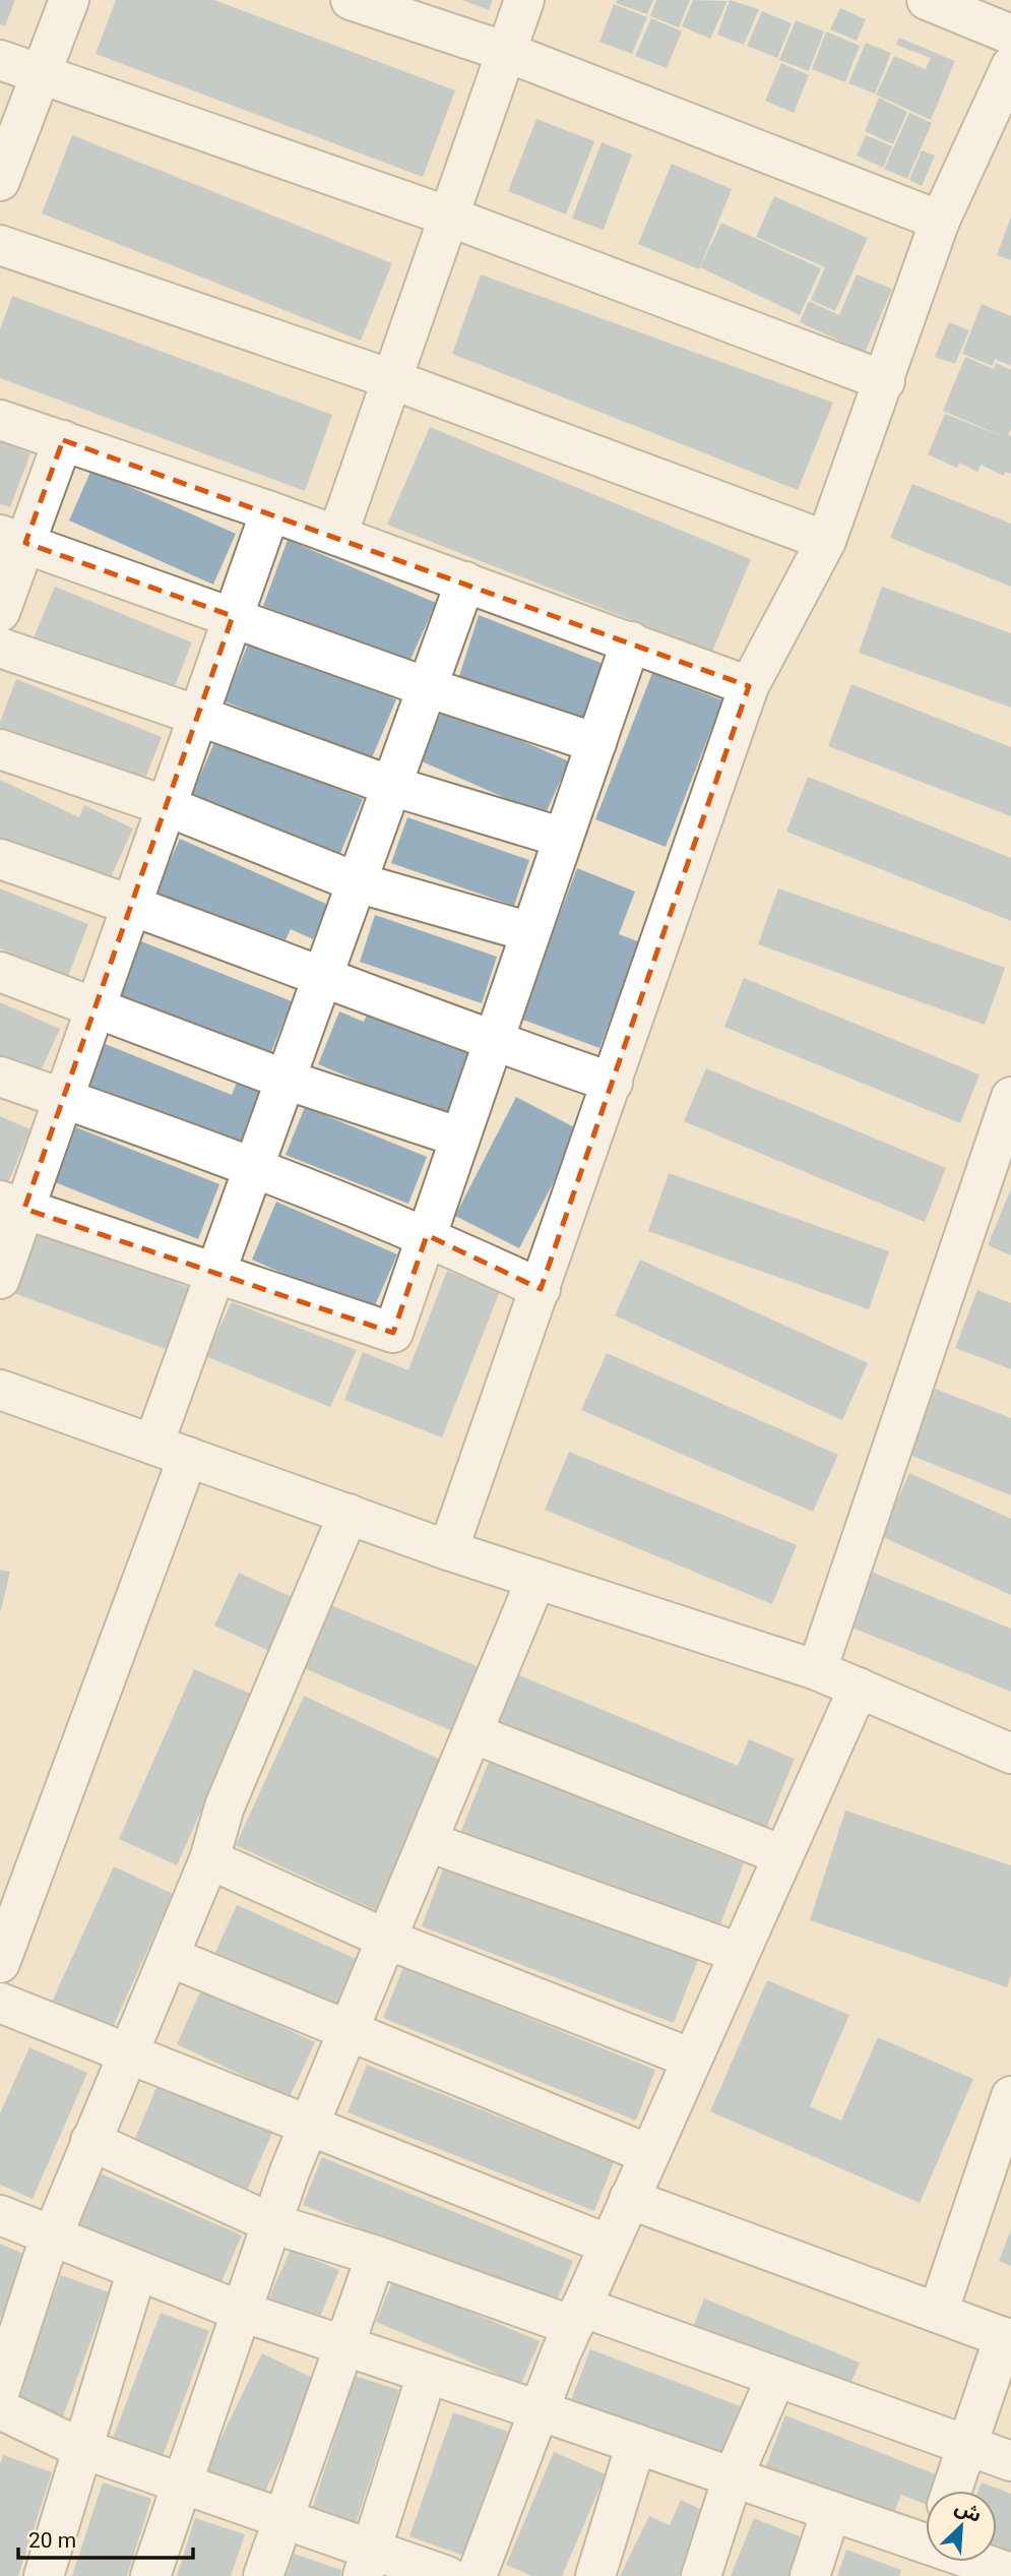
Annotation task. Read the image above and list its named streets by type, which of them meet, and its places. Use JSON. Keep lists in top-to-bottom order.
{
  "scale_bar": "20 m",
  "north": "top right"
}
